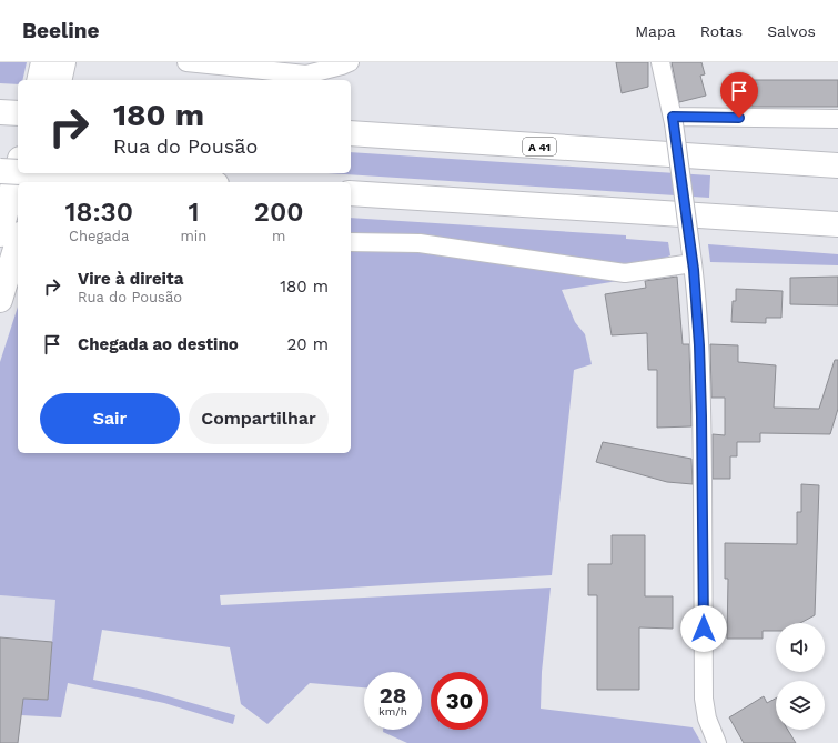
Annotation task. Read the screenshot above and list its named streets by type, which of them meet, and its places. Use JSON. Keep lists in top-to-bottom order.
{
  "streets": {
    "main road": ["A 41"]
  },
  "page": {
    "header": "Beeline",
    "nav": ["Mapa", "Rotas", "Salvos"],
    "turn": ["180 m", "Rua do Pousão"],
    "eta": [
      "18:30",
      "Chegada",
      "1",
      "min",
      "200",
      "m"
    ],
    "list": [
      {
        "name": "Vire à direita",
        "note": "Rua do Pousão",
        "value": "180 m"
      },
      {
        "name": "Chegada ao destino",
        "value": "20 m"
      }
    ],
    "buttons": ["Sair", "Compartilhar"],
    "speed": "28 km/h",
    "limit": "30"
  }
}
